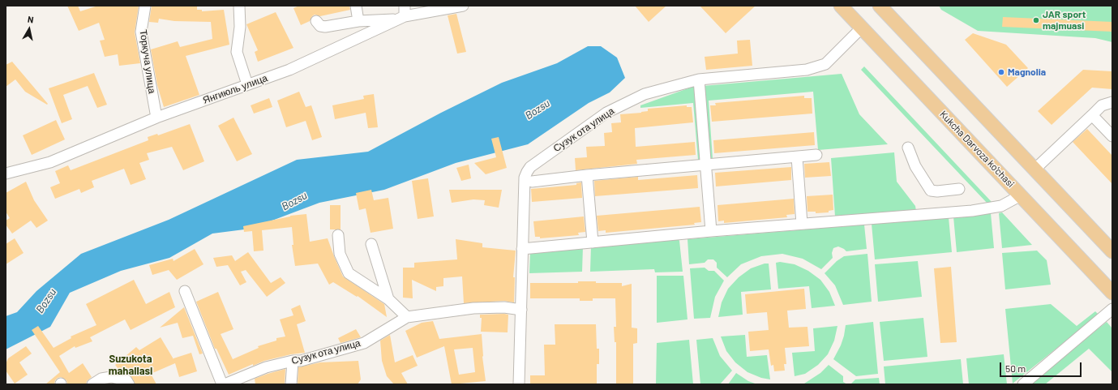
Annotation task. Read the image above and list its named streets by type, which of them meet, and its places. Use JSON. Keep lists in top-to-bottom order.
{
  "streets": {
    "main road": ["Kukcha Darvoza ko'chasi"],
    "street": ["Торкуча улица", "Янгиюль улица", "Сузук ота улица"]
  },
  "crossings": [
    ["Торкуча улица", "Янгиюль улица"],
    ["Сузук ота улица", "Kukcha Darvoza ko'chasi"]
  ],
  "districts": ["Suzukota mahallasi"],
  "water": ["Bozsu"],
  "places": ["JAR sport majmuasi", "Magnolia"],
  "scale_bar": "50 m",
  "north": "top"
}
